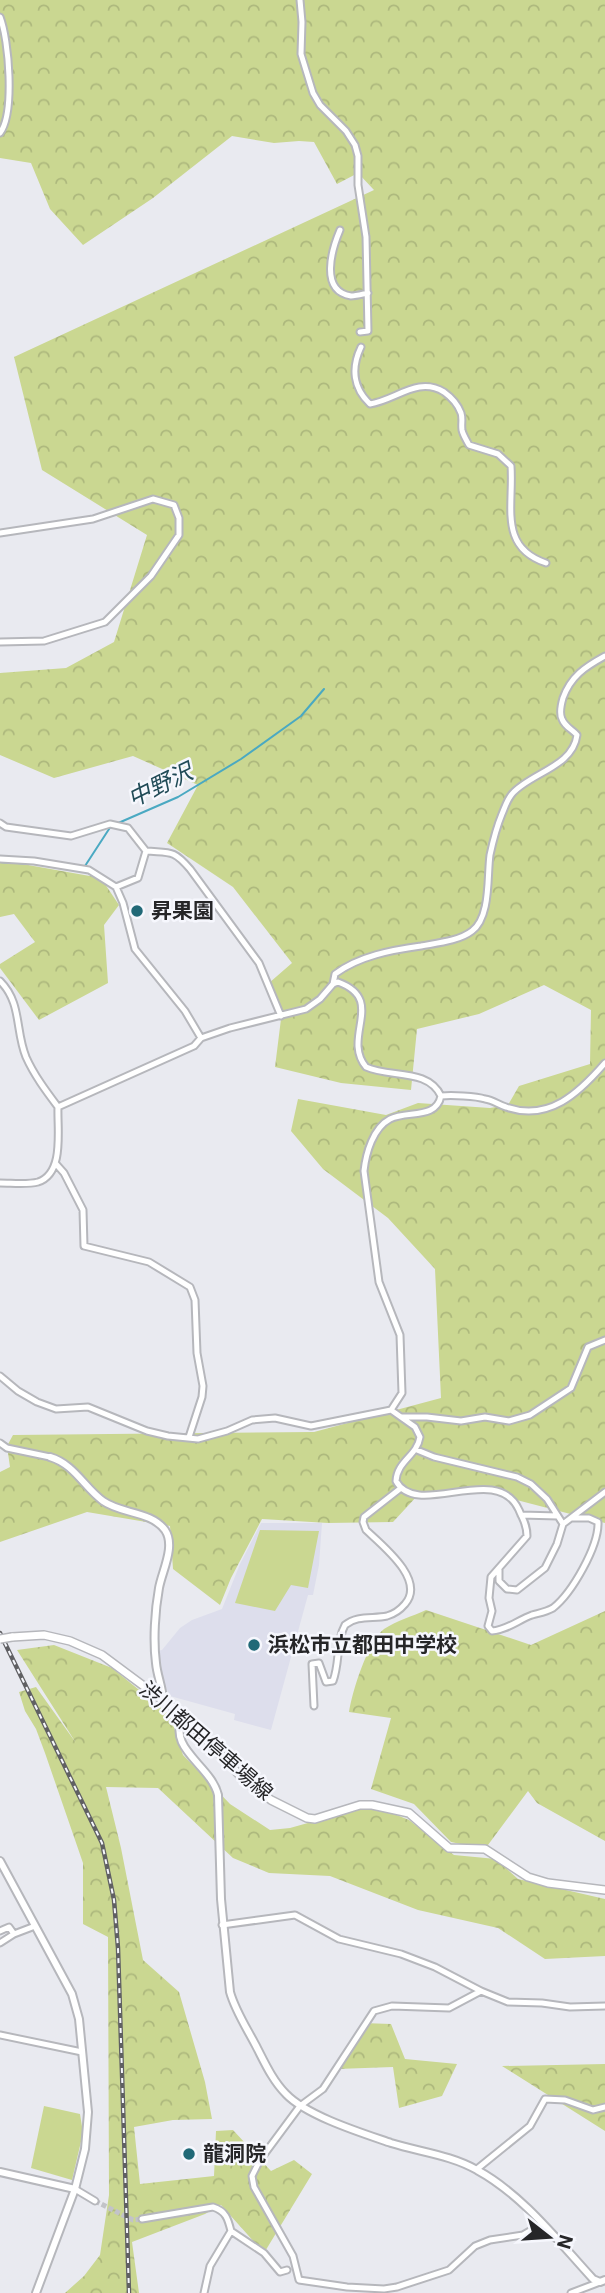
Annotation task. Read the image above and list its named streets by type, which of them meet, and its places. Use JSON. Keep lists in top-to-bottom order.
{
  "streets": {
    "main road": ["渋川都田停車場線"]
  },
  "water": ["中野沢"],
  "places": ["昇果園", "浜松市立都田中学校", "龍洞院"],
  "north": "right"
}
